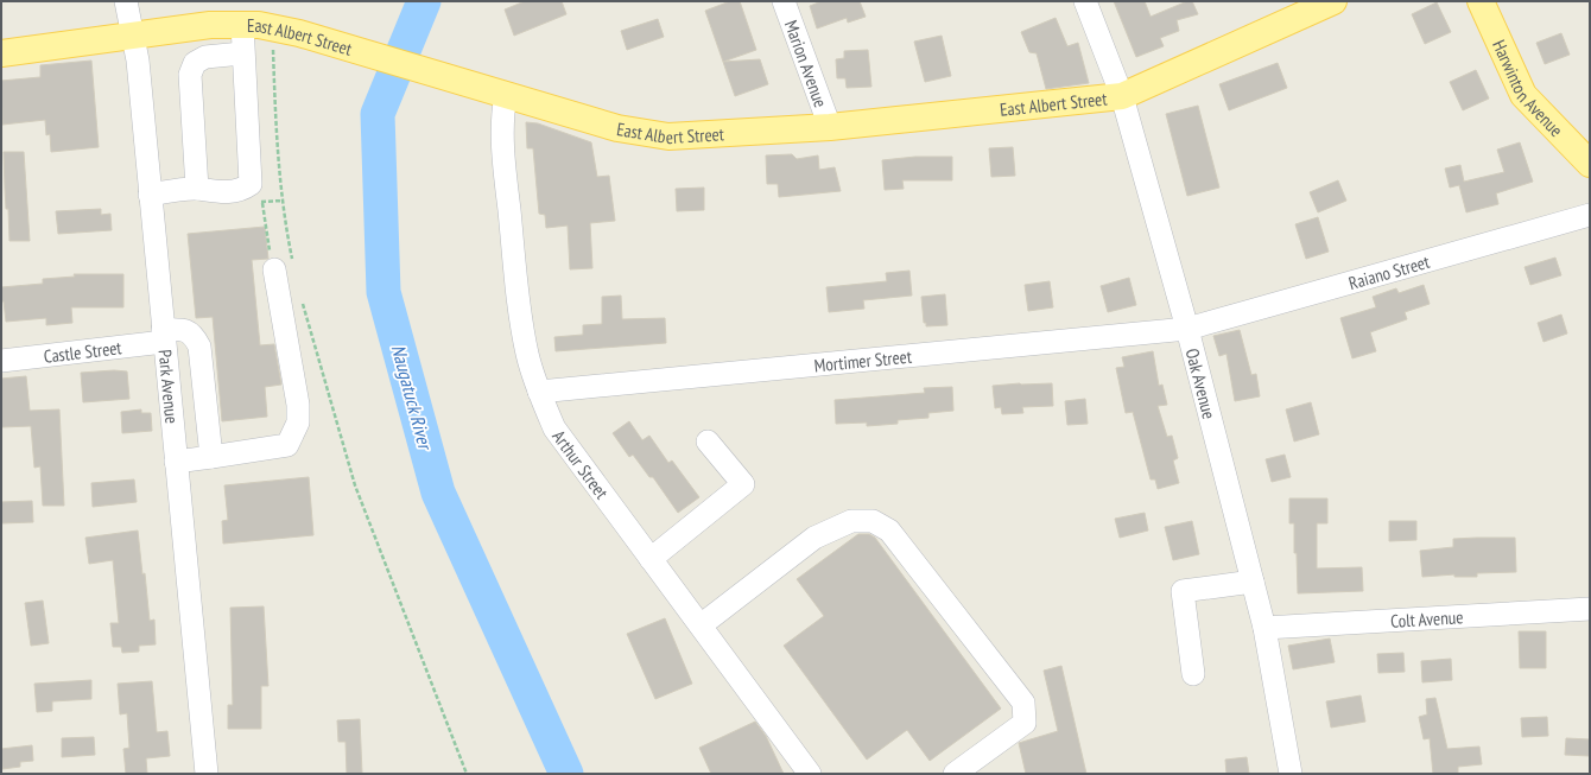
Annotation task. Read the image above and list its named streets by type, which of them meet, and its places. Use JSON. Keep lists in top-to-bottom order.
{
  "streets": {
    "main road": ["East Albert Street", "Harwinton Avenue"],
    "street": [
      "Marion Avenue",
      "Raiano Street",
      "Castle Street",
      "Mortimer Street",
      "Oak Avenue",
      "Park Avenue",
      "Arthur Street",
      "Colt Avenue"
    ]
  },
  "crossings": [
    ["East Albert Street", "Marion Avenue"],
    ["East Albert Street", "Oak Avenue"],
    ["East Albert Street", "Park Avenue"],
    ["East Albert Street", "Arthur Street"],
    ["Raiano Street", "Mortimer Street"],
    ["Raiano Street", "Oak Avenue"],
    ["Castle Street", "Park Avenue"],
    ["Mortimer Street", "Oak Avenue"],
    ["Mortimer Street", "Arthur Street"],
    ["Oak Avenue", "Colt Avenue"]
  ],
  "water": ["Naugatuck River"]
}
